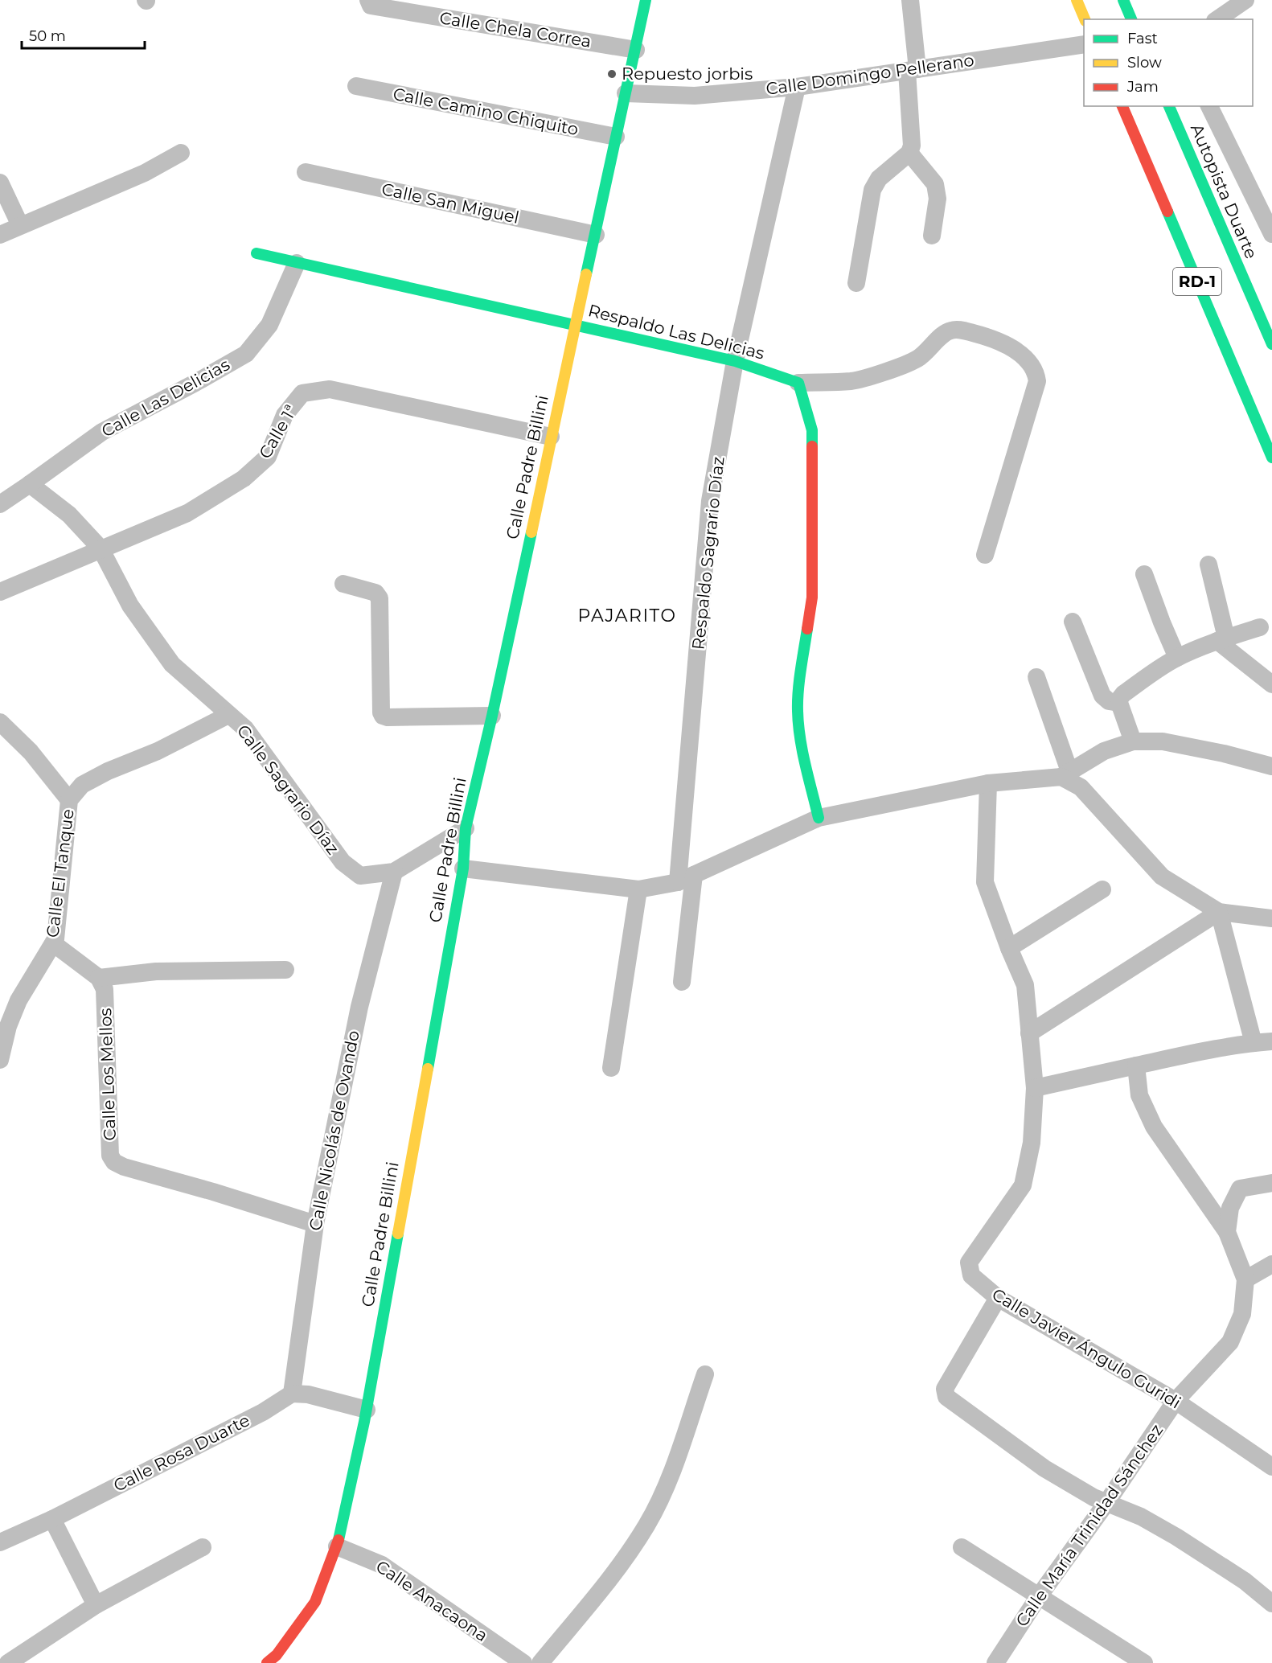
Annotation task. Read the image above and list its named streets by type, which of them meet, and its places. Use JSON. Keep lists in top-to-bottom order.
{
  "streets": {
    "main road": [
      "Autopista Duarte",
      "RD-1",
      "Respaldo Las Delicias",
      "Calle Padre Billini"
    ],
    "street": [
      "Calle Chela Correa",
      "Calle Domingo Pellerano",
      "Calle Camino Chiquito",
      "Calle San Miguel",
      "Calle Las Delicias",
      "Calle 1ª",
      "Respaldo Sagrario Díaz",
      "Calle Sagrario Díaz",
      "Calle El Tanque",
      "Calle Los Mellos",
      "Calle Nicolás de Ovando",
      "Calle Javier Ángulo Guridi",
      "Calle Rosa Duarte",
      "Calle María Trinidad Sánchez",
      "Calle Anacaona"
    ]
  },
  "crossings": [
    ["Calle Chela Correa", "Calle Padre Billini"],
    ["Calle Domingo Pellerano", "Calle Padre Billini"],
    ["Calle Domingo Pellerano", "Respaldo Sagrario Díaz"],
    ["Calle Camino Chiquito", "Calle Padre Billini"],
    ["Calle San Miguel", "Calle Padre Billini"],
    ["Respaldo Las Delicias", "Calle Las Delicias"],
    ["Respaldo Las Delicias", "Calle Padre Billini"],
    ["Respaldo Las Delicias", "Respaldo Sagrario Díaz"],
    ["Calle Las Delicias", "Calle Sagrario Díaz"],
    ["Calle 1ª", "Calle Padre Billini"],
    ["Calle 1ª", "Calle Sagrario Díaz"],
    ["Calle Padre Billini", "Calle Sagrario Díaz"],
    ["Calle Padre Billini", "Calle Anacaona"],
    ["Calle Sagrario Díaz", "Calle El Tanque"],
    ["Calle Sagrario Díaz", "Calle Nicolás de Ovando"],
    ["Calle Los Mellos", "Calle Nicolás de Ovando"],
    ["Calle Nicolás de Ovando", "Calle Rosa Duarte"],
    ["Calle Javier Ángulo Guridi", "Calle María Trinidad Sánchez"]
  ],
  "districts": ["PAJARITO"],
  "places": ["Repuesto jorbis"],
  "legend": ["Fast", "Slow", "Jam"],
  "scale_bar": "50 m"
}
